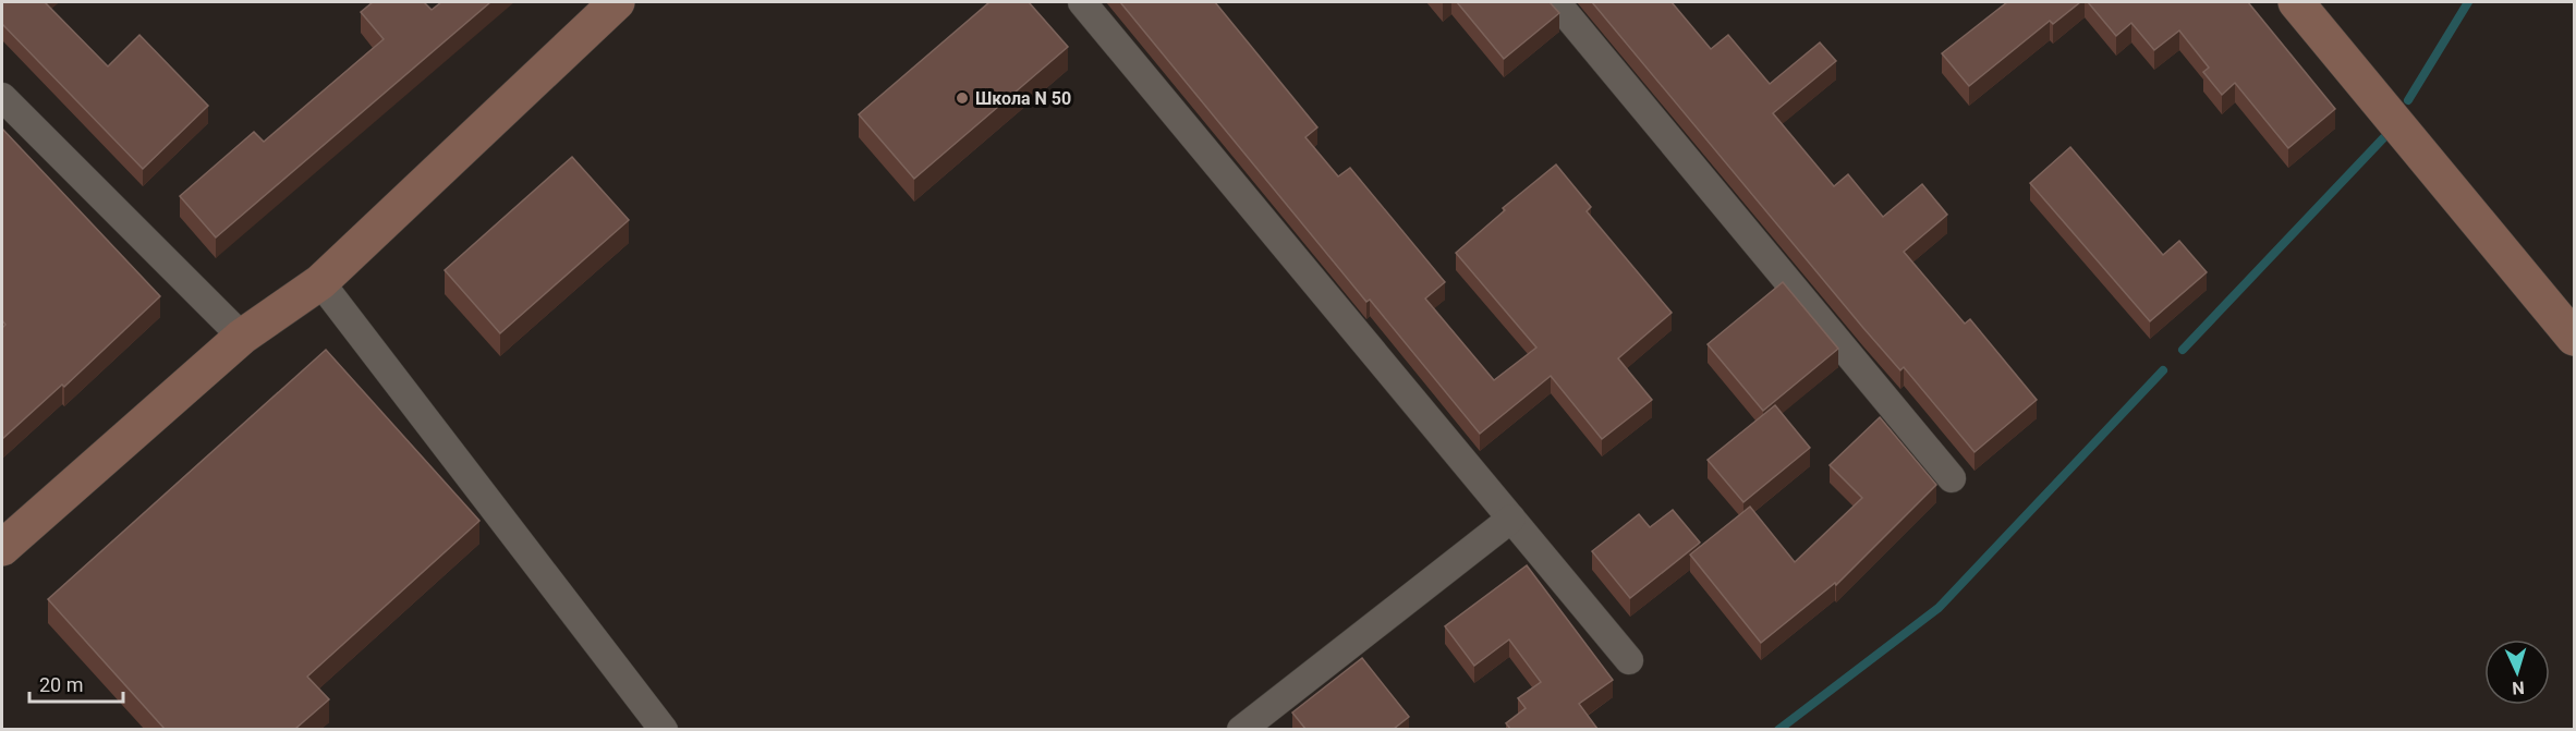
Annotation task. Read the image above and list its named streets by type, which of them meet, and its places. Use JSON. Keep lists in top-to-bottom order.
{
  "places": ["Школа N 50"],
  "scale_bar": "20 m",
  "north": "bottom"
}
